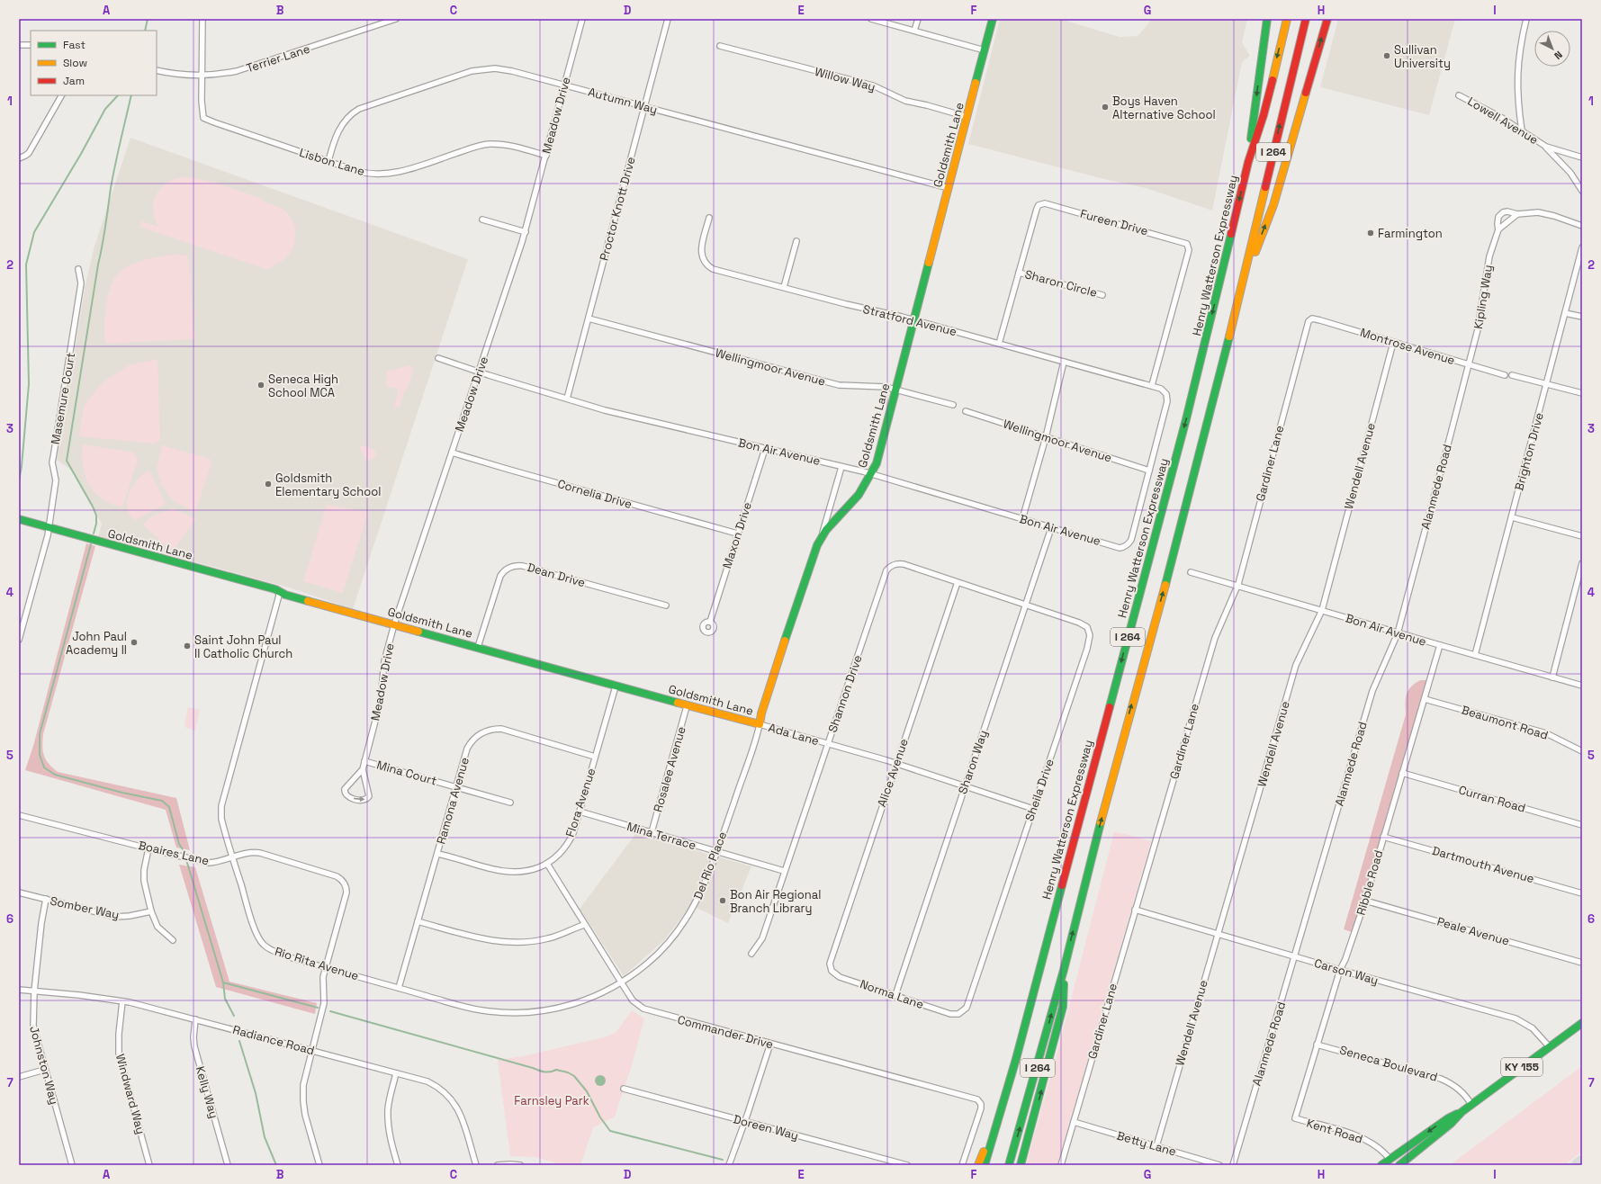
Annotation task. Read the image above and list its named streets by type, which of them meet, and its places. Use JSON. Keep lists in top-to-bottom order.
{
  "streets": {
    "main road": [
      "Goldsmith Lane",
      "I 264",
      "Henry Watterson Expressway",
      "KY 155"
    ],
    "street": [
      "Terrier Lane",
      "Willow Way",
      "Autumn Way",
      "Meadow Drive",
      "Lowell Avenue",
      "Lisbon Lane",
      "Proctor Knott Drive",
      "Fureen Drive",
      "Sharon Circle",
      "Kipling Way",
      "Stratford Avenue",
      "Montrose Avenue",
      "Wellingmoor Avenue",
      "Masemure Court",
      "Bon Air Avenue",
      "Brighton Drive",
      "Gardiner Lane",
      "Wendell Avenue",
      "Alanmede Road",
      "Cornelia Drive",
      "Maxon Drive",
      "Dean Drive",
      "Shannon Drive",
      "Beaumont Road",
      "Ada Lane",
      "Sharon Way",
      "Rosalee Avenue",
      "Mina Court",
      "Alice Avenue",
      "Sheila Drive",
      "Curran Road",
      "Ramona Avenue",
      "Flora Avenue",
      "Mina Terrace",
      "Boaires Lane",
      "Dartmouth Avenue",
      "Del Rio Place",
      "Ribble Road",
      "Somber Way",
      "Peale Avenue",
      "Rio Rita Avenue",
      "Carson Way",
      "Norma Lane",
      "Commander Drive",
      "Radiance Road",
      "Seneca Boulevard",
      "Johnston Way",
      "Kelly Way",
      "Windward Way",
      "Doreen Way",
      "Kent Road",
      "Betty Lane"
    ]
  },
  "crossings": [
    ["Terrier Lane", "Lisbon Lane"],
    ["Willow Way", "Goldsmith Lane"],
    ["Autumn Way", "Meadow Drive"],
    ["Autumn Way", "Goldsmith Lane"],
    ["Autumn Way", "Lisbon Lane"],
    ["Autumn Way", "Proctor Knott Drive"],
    ["Meadow Drive", "Goldsmith Lane"],
    ["Meadow Drive", "Lisbon Lane"],
    ["Meadow Drive", "Bon Air Avenue"],
    ["Meadow Drive", "Cornelia Drive"],
    ["Meadow Drive", "Mina Court"],
    ["Goldsmith Lane", "Stratford Avenue"],
    ["Goldsmith Lane", "Wellingmoor Avenue"],
    ["Goldsmith Lane", "Masemure Court"],
    ["Goldsmith Lane", "Bon Air Avenue"],
    ["Goldsmith Lane", "Dean Drive"],
    ["Goldsmith Lane", "Ada Lane"],
    ["Goldsmith Lane", "Rosalee Avenue"],
    ["Goldsmith Lane", "Flora Avenue"],
    ["Goldsmith Lane", "Del Rio Place"],
    ["Goldsmith Lane", "Rio Rita Avenue"],
    ["Proctor Knott Drive", "Wellingmoor Avenue"],
    ["Proctor Knott Drive", "Bon Air Avenue"],
    ["Fureen Drive", "Sharon Circle"],
    ["Fureen Drive", "Stratford Avenue"],
    ["Kipling Way", "Montrose Avenue"],
    ["Kipling Way", "Alanmede Road"],
    ["Stratford Avenue", "Wellingmoor Avenue"],
    ["Stratford Avenue", "Bon Air Avenue"],
    ["Montrose Avenue", "Gardiner Lane"],
    ["Montrose Avenue", "Wendell Avenue"],
    ["Montrose Avenue", "Alanmede Road"],
    ["Wellingmoor Avenue", "Bon Air Avenue"],
    ["Bon Air Avenue", "Brighton Drive"],
    ["Bon Air Avenue", "Gardiner Lane"],
    ["Bon Air Avenue", "Wendell Avenue"],
    ["Bon Air Avenue", "Alanmede Road"],
    ["Bon Air Avenue", "Maxon Drive"],
    ["Bon Air Avenue", "Sharon Way"],
    ["Bon Air Avenue", "Ribble Road"],
    ["Gardiner Lane", "Carson Way"],
    ["Gardiner Lane", "Betty Lane"],
    ["Wendell Avenue", "Carson Way"],
    ["Wendell Avenue", "Betty Lane"],
    ["Alanmede Road", "Carson Way"],
    ["Cornelia Drive", "Maxon Drive"],
    ["Shannon Drive", "Ada Lane"],
    ["Shannon Drive", "Sharon Way"],
    ["Shannon Drive", "Alice Avenue"],
    ["Shannon Drive", "Sheila Drive"],
    ["Shannon Drive", "Mina Terrace"],
    ["Beaumont Road", "Ribble Road"],
    ["Ada Lane", "Sharon Way"],
    ["Ada Lane", "Alice Avenue"],
    ["Ada Lane", "Sheila Drive"],
    ["Ada Lane", "Del Rio Place"],
    ["Sharon Way", "Sheila Drive"],
    ["Sharon Way", "Norma Lane"],
    ["Rosalee Avenue", "Mina Terrace"],
    ["Mina Court", "Ramona Avenue"],
    ["Alice Avenue", "Norma Lane"],
    ["Sheila Drive", "Norma Lane"],
    ["Curran Road", "Ribble Road"],
    ["Ramona Avenue", "Flora Avenue"],
    ["Ramona Avenue", "Rio Rita Avenue"],
    ["Flora Avenue", "Mina Terrace"],
    ["Flora Avenue", "Commander Drive"],
    ["Mina Terrace", "Del Rio Place"],
    ["Boaires Lane", "Rio Rita Avenue"],
    ["Dartmouth Avenue", "Ribble Road"],
    ["Del Rio Place", "Rio Rita Avenue"],
    ["Del Rio Place", "Commander Drive"],
    ["Ribble Road", "Peale Avenue"],
    ["Ribble Road", "Carson Way"],
    ["Ribble Road", "Seneca Boulevard"],
    ["Ribble Road", "Kent Road"],
    ["Somber Way", "Johnston Way"],
    ["Rio Rita Avenue", "Commander Drive"],
    ["Carson Way", "KY 155"],
    ["Radiance Road", "Johnston Way"],
    ["Radiance Road", "Kelly Way"],
    ["Radiance Road", "Windward Way"],
    ["Seneca Boulevard", "KY 155"],
    ["KY 155", "Kent Road"]
  ],
  "parks": ["Farnsley Park"],
  "places": [
    "Sullivan University",
    "Boys Haven Alternative School",
    "Farmington",
    "Seneca High School MCA",
    "Goldsmith Elementary School",
    "John Paul Academy II",
    "Saint John Paul II Catholic Church",
    "Bon Air Regional Branch Library"
  ],
  "legend": ["Fast", "Slow", "Jam"],
  "north": "bottom right",
  "grid": {
    "columns": [
      "A",
      "B",
      "C",
      "D",
      "E",
      "F",
      "G",
      "H",
      "I"
    ],
    "rows": [
      "1",
      "2",
      "3",
      "4",
      "5",
      "6",
      "7"
    ]
  }
}
